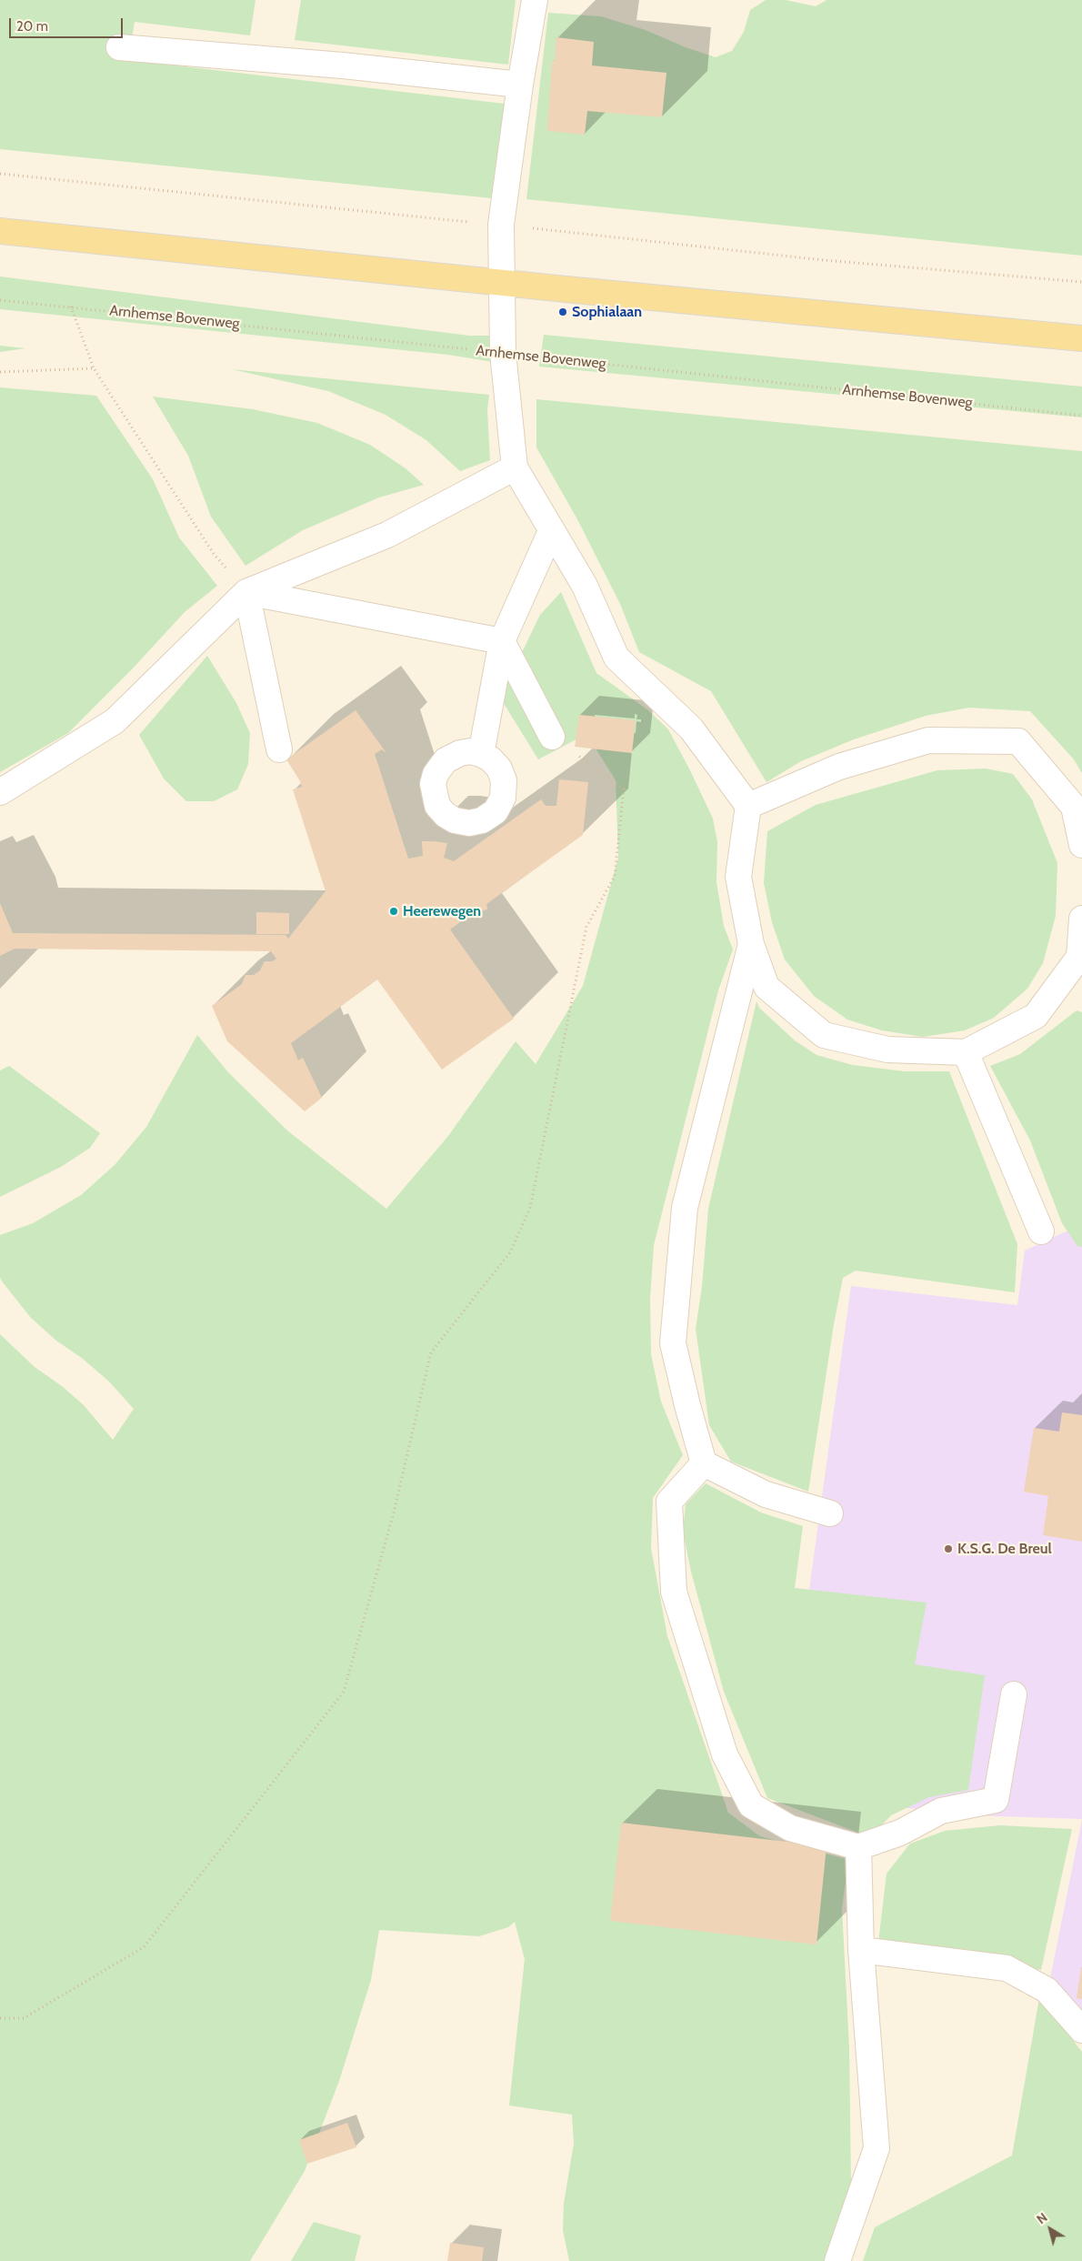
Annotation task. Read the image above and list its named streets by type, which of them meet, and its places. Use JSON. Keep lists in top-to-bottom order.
{
  "streets": {
    "path": ["Arnhemse Bovenweg"]
  },
  "places": ["Sophialaan", "Heerewegen", "K.S.G. De Breul"],
  "scale_bar": "20 m",
  "north": "top left"
}
